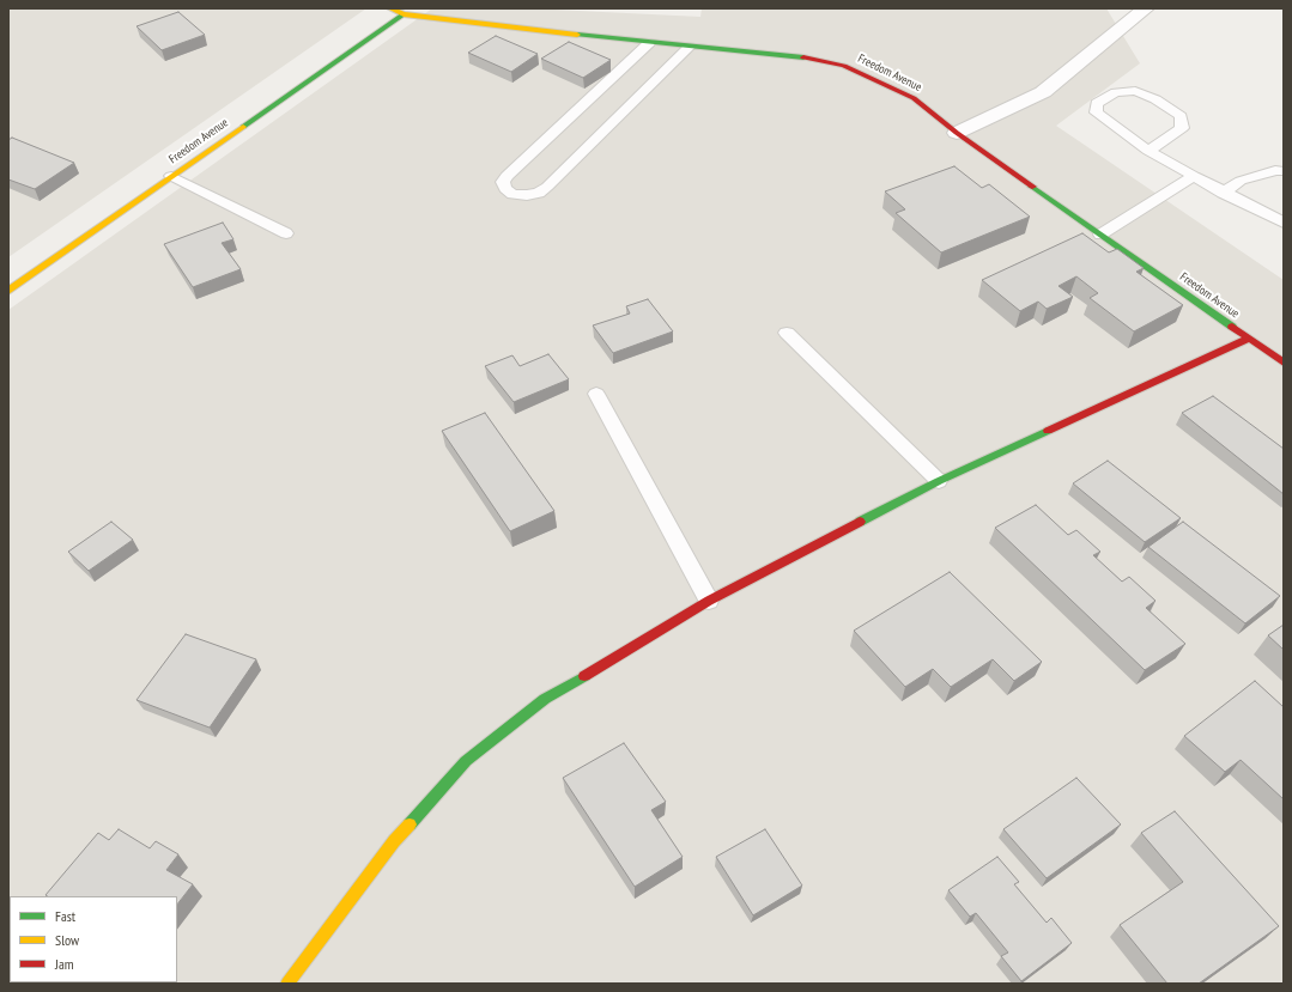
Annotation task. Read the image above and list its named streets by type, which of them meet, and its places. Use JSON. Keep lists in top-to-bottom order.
{
  "streets": {
    "street": ["Freedom Avenue"]
  },
  "legend": ["Fast", "Slow", "Jam"]
}
